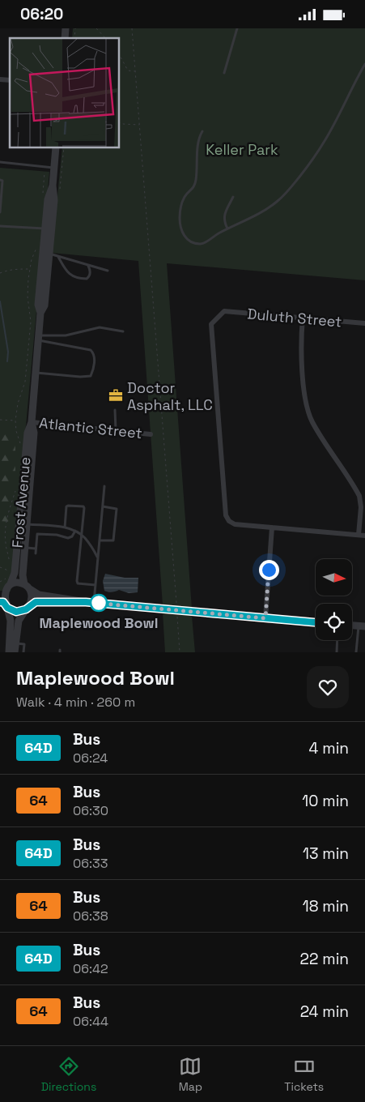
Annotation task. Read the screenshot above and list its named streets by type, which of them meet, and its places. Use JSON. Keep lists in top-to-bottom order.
{
  "streets": {
    "street": ["Duluth Street", "Atlantic Street", "Frost Avenue"]
  },
  "crossings": [
    ["Atlantic Street", "Frost Avenue"]
  ],
  "parks": ["Keller Park"],
  "places": {
    "office": ["Doctor Asphalt, LLC"],
    "other": ["Maplewood Bowl"]
  },
  "lines": ["bus line 64D"],
  "north": "right",
  "page": {
    "status": "06:20",
    "heading": ["Maplewood Bowl", "Walk · 4 min · 260 m"],
    "list": [
      {
        "mark": "64D",
        "name": "Bus",
        "note": "06:24",
        "value": "4 min"
      },
      {
        "mark": "64",
        "name": "Bus",
        "note": "06:30",
        "value": "10 min"
      },
      {
        "mark": "64D",
        "name": "Bus",
        "note": "06:33",
        "value": "13 min"
      },
      {
        "mark": "64",
        "name": "Bus",
        "note": "06:38",
        "value": "18 min"
      },
      {
        "mark": "64D",
        "name": "Bus",
        "note": "06:42",
        "value": "22 min"
      },
      {
        "mark": "64",
        "name": "Bus",
        "note": "06:44",
        "value": "24 min"
      }
    ],
    "tabs": ["Directions", "Map", "Tickets"]
  }
}
